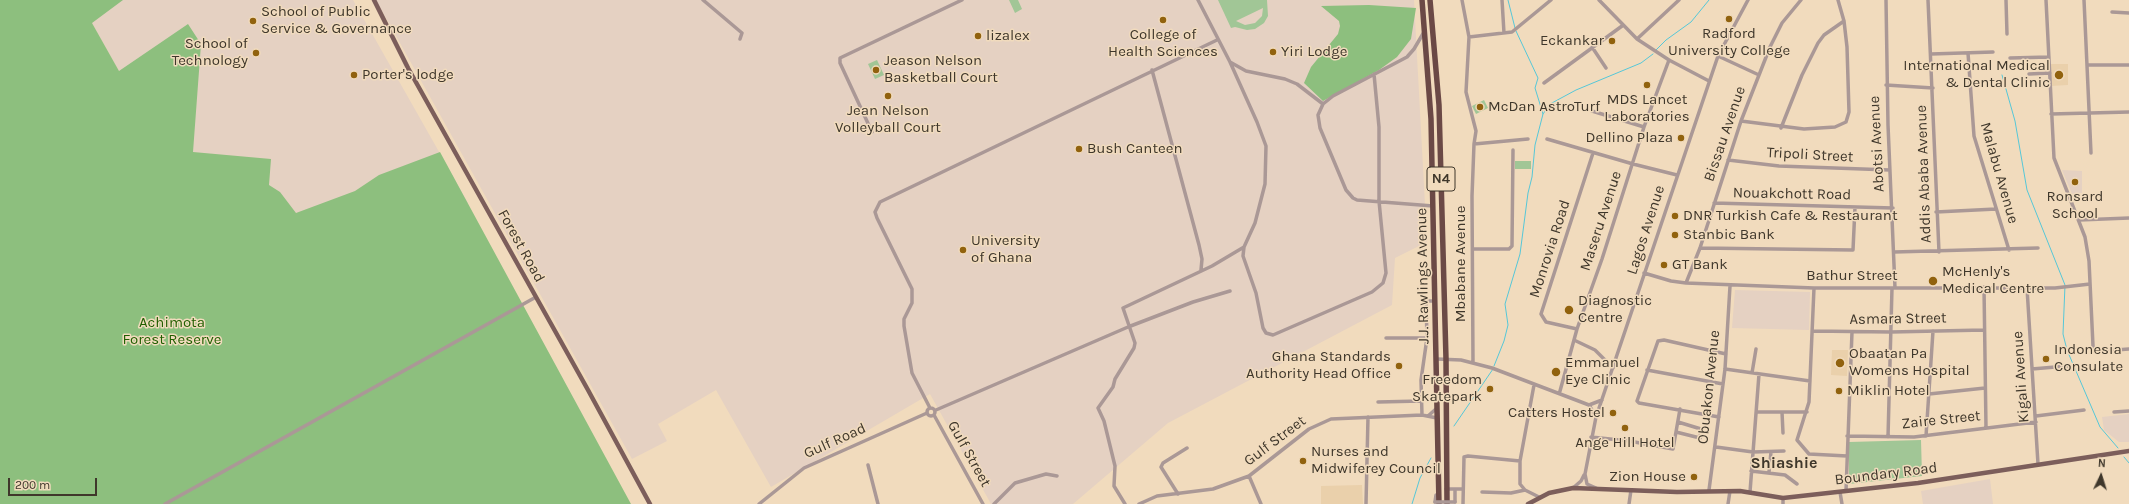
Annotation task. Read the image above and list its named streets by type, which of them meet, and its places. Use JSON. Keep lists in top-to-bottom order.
{
  "streets": {
    "highway": ["N4", "J.J. Rawlings Avenue"],
    "main road": ["Forest Road", "Boundary Road"],
    "street": [
      "Bissau Avenue",
      "Abotsi Avenue",
      "Tripoli Street",
      "Malabu Avenue",
      "Addis Ababa Avenue",
      "Nouakchott Road",
      "Maseru Avenue",
      "Lagos Avenue",
      "Monrovia Road",
      "Mbabane Avenue",
      "Bathur Street",
      "Asmara Street",
      "Kigali Avenue",
      "Obuakon Avenue",
      "Zaire Street",
      "Gulf Road",
      "Gulf Street"
    ]
  },
  "crossings": [
    ["Bissau Avenue", "Tripoli Street"],
    ["Bissau Avenue", "Nouakchott Road"],
    ["Bissau Avenue", "Bathur Street"],
    ["Abotsi Avenue", "Tripoli Street"],
    ["Abotsi Avenue", "Nouakchott Road"],
    ["Abotsi Avenue", "Bathur Street"],
    ["Abotsi Avenue", "Asmara Street"],
    ["Abotsi Avenue", "Zaire Street"],
    ["Maseru Avenue", "Monrovia Road"],
    ["Lagos Avenue", "Bathur Street"],
    ["J.J. Rawlings Avenue", "Gulf Street"],
    ["Bathur Street", "Kigali Avenue"],
    ["Bathur Street", "Obuakon Avenue"],
    ["Kigali Avenue", "Zaire Street"],
    ["Kigali Avenue", "Boundary Road"],
    ["Obuakon Avenue", "Boundary Road"]
  ],
  "districts": ["Shiashie"],
  "parks": ["Achimota Forest Reserve"],
  "places": [
    "Radford University College",
    "College of Health Sciences",
    "School of Public Service & Governance",
    "lizalex",
    "Eckankar",
    "Yiri Lodge",
    "School of Technology",
    "Jeason Nelson Basketball Court",
    "Porter's lodge",
    "International Medical & Dental Clinic",
    "MDS Lancet Laboratories",
    "Jean Nelson Volleyball Court",
    "McDan AstroTurf",
    "Dellino Plaza",
    "Bush Canteen",
    "Ronsard School",
    "DNR Turkish Cafe & Restaurant",
    "Stanbic Bank",
    "University of Ghana",
    "GT Bank",
    "McHenly's Medical Centre",
    "Diagnostic Centre",
    "Indonesia Consulate",
    "Obaatan Pa Womens Hospital",
    "Ghana Standards Authority Head Office",
    "Emmanuel Eye Clinic",
    "Freedom Skatepark",
    "Miklin Hotel",
    "Catters Hostel",
    "Ange Hill Hotel",
    "Nurses and Midwiferey Council",
    "Zion House"
  ],
  "scale_bar": "200 m",
  "north": "top"
}
